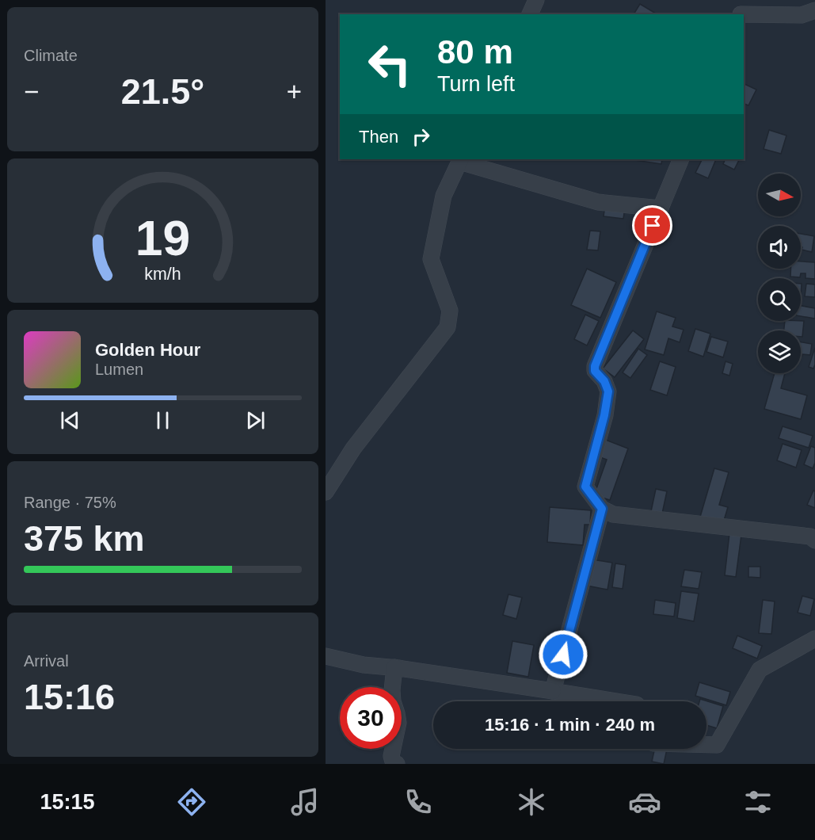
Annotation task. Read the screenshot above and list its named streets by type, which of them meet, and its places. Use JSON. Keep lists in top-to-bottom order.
{
  "north": "right",
  "page": {
    "tile": [
      "Climate",
      ["Range · 75%", "375 km"],
      ["Arrival", "15:16"]
    ],
    "turn": ["80 m", "Turn left"],
    "heat": ["−", "21.5°", "+"],
    "then": "Then",
    "song": ["Golden Hour", "Lumen"],
    "limit": "30",
    "trip": "15:16 · 1 min · 240 m",
    "tabs": "15:15",
    "gauge": ["19", "km/h"]
  }
}
